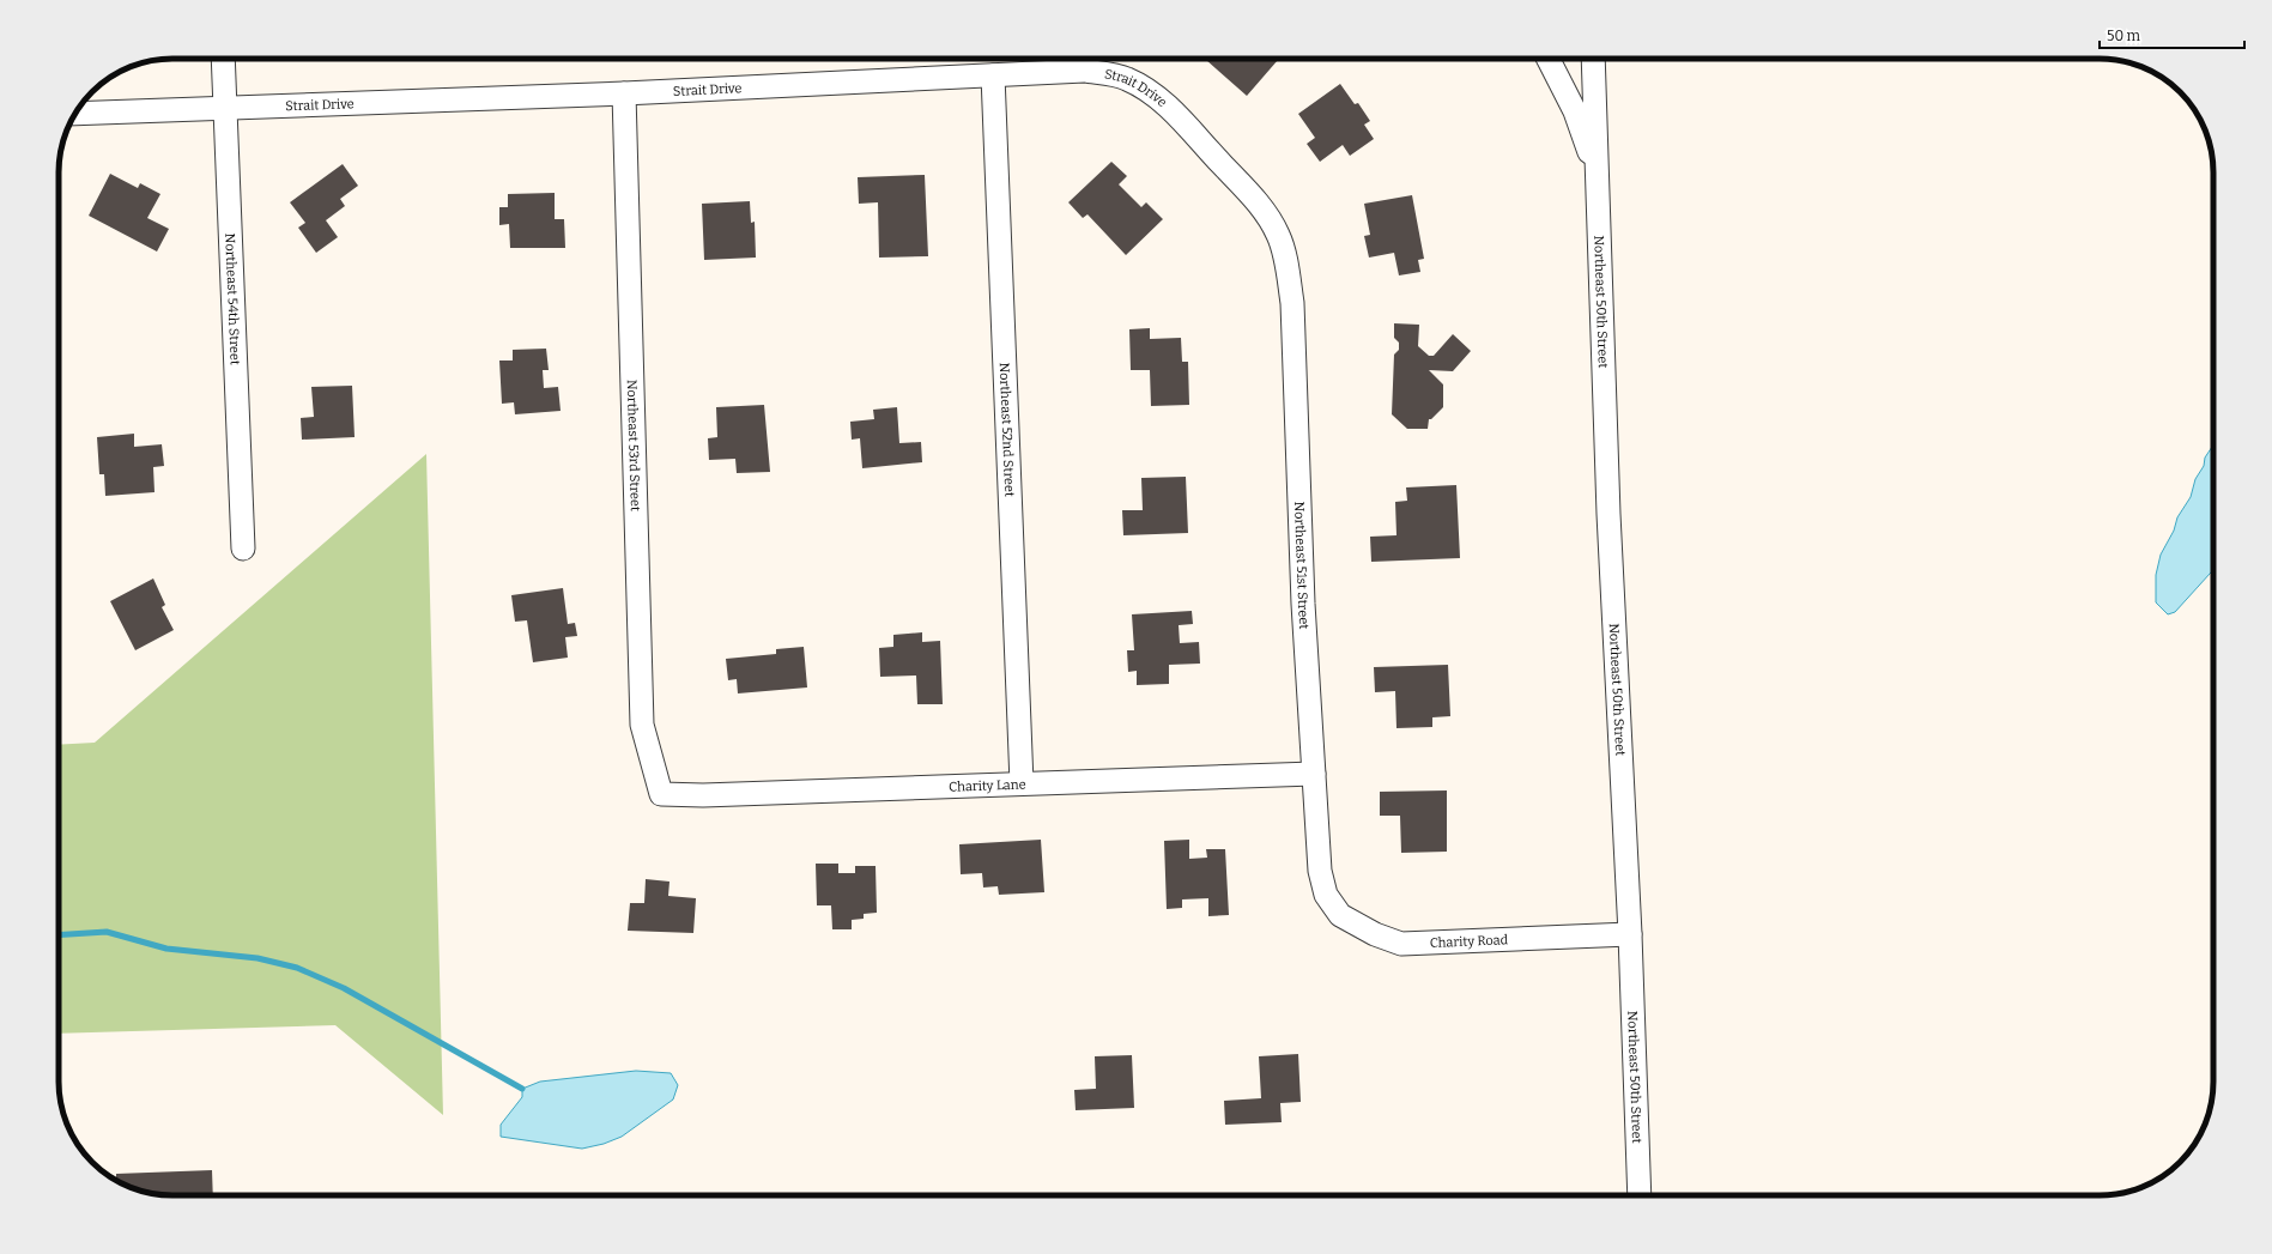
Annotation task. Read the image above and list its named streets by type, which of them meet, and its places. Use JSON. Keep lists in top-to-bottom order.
{
  "streets": {
    "street": [
      "Strait Drive",
      "Northeast 54th Street",
      "Northeast 50th Street",
      "Northeast 52nd Street",
      "Northeast 53rd Street",
      "Northeast 51st Street",
      "Charity Lane",
      "Charity Road"
    ]
  },
  "crossings": [
    ["Strait Drive", "Northeast 54th Street"],
    ["Strait Drive", "Northeast 52nd Street"],
    ["Strait Drive", "Northeast 53rd Street"],
    ["Strait Drive", "Northeast 51st Street"],
    ["Northeast 50th Street", "Charity Road"],
    ["Northeast 52nd Street", "Charity Lane"],
    ["Northeast 53rd Street", "Charity Lane"],
    ["Northeast 51st Street", "Charity Lane"],
    ["Northeast 51st Street", "Charity Road"]
  ],
  "scale_bar": "50 m"
}
